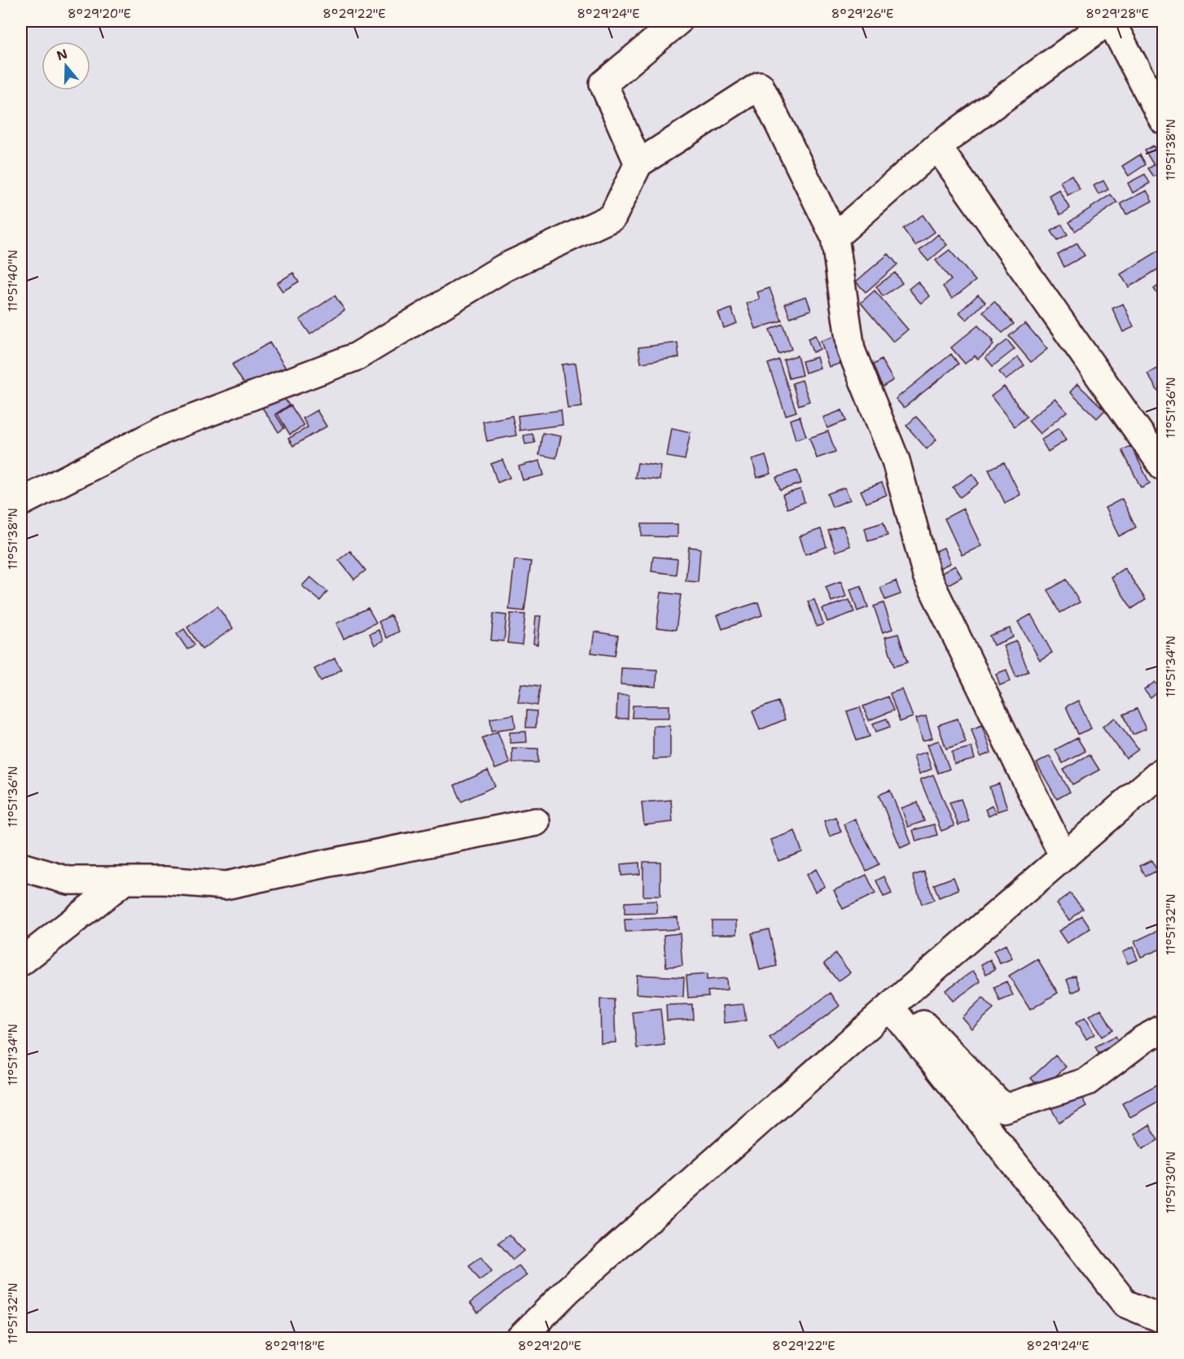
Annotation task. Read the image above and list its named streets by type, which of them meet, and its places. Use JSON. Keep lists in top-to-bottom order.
{
  "north": "top",
  "coordinates": [
    "8°29'20\"E",
    "8°29'22\"E",
    "8°29'24\"E",
    "8°29'26\"E",
    "8°29'28\"E",
    "11°51'38\"N",
    "11°51'40\"N",
    "11°51'36\"N",
    "11°51'34\"N",
    "11°51'32\"N",
    "11°51'30\"N",
    "8°29'18\"E"
  ]
}
